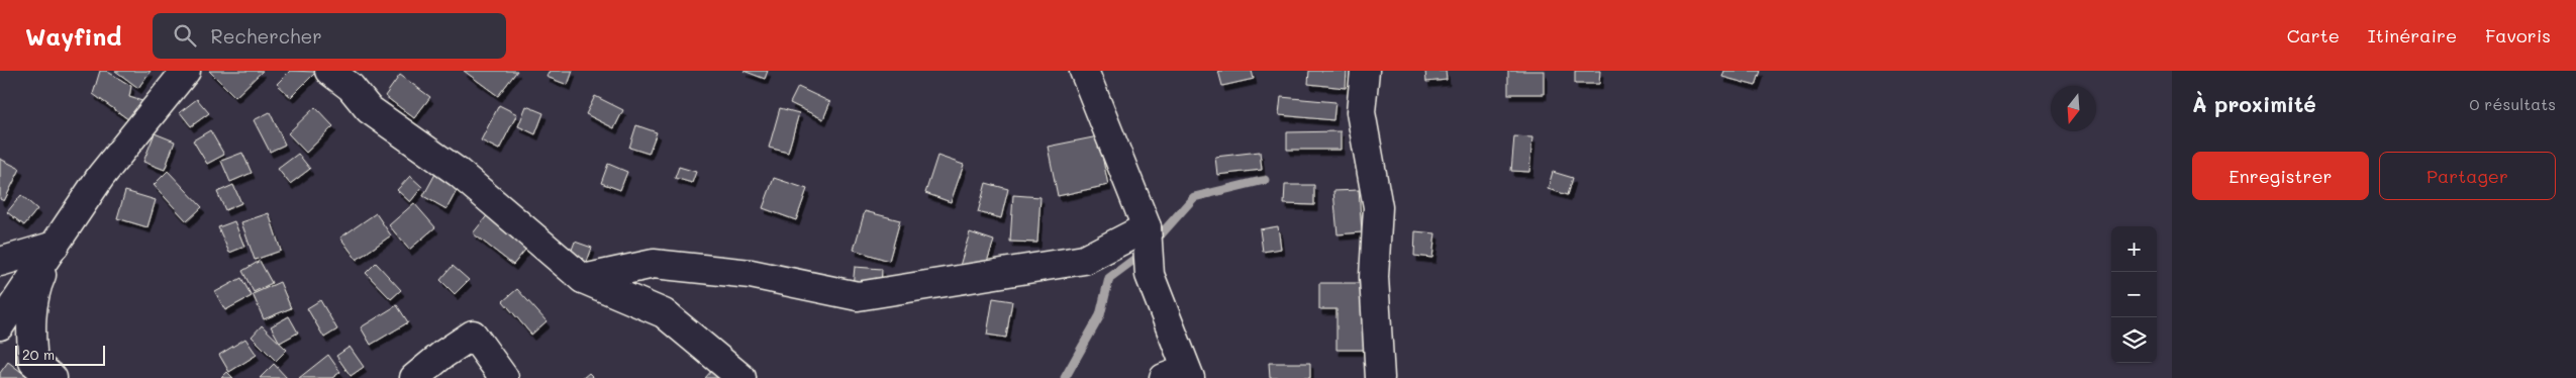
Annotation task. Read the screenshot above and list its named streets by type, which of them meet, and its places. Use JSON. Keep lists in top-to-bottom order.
{
  "scale_bar": "20 m",
  "north": "bottom",
  "page": {
    "header": "Wayfind",
    "search": "Rechercher",
    "nav": ["Carte", "Itinéraire", "Favoris"],
    "heading": ["À proximité", "0 résultats"],
    "buttons": ["Enregistrer", "Partager"],
    "map_buttons": ["+", "−"],
    "scale": "20 m"
  }
}
